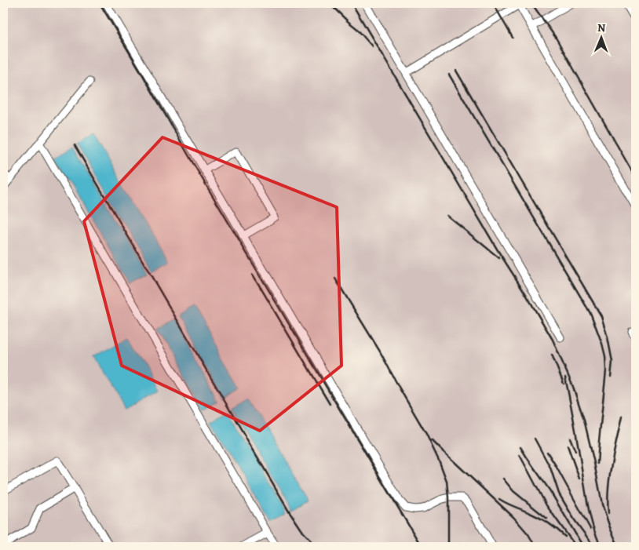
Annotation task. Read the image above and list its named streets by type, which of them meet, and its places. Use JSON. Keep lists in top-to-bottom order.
{
  "north": "top"
}
